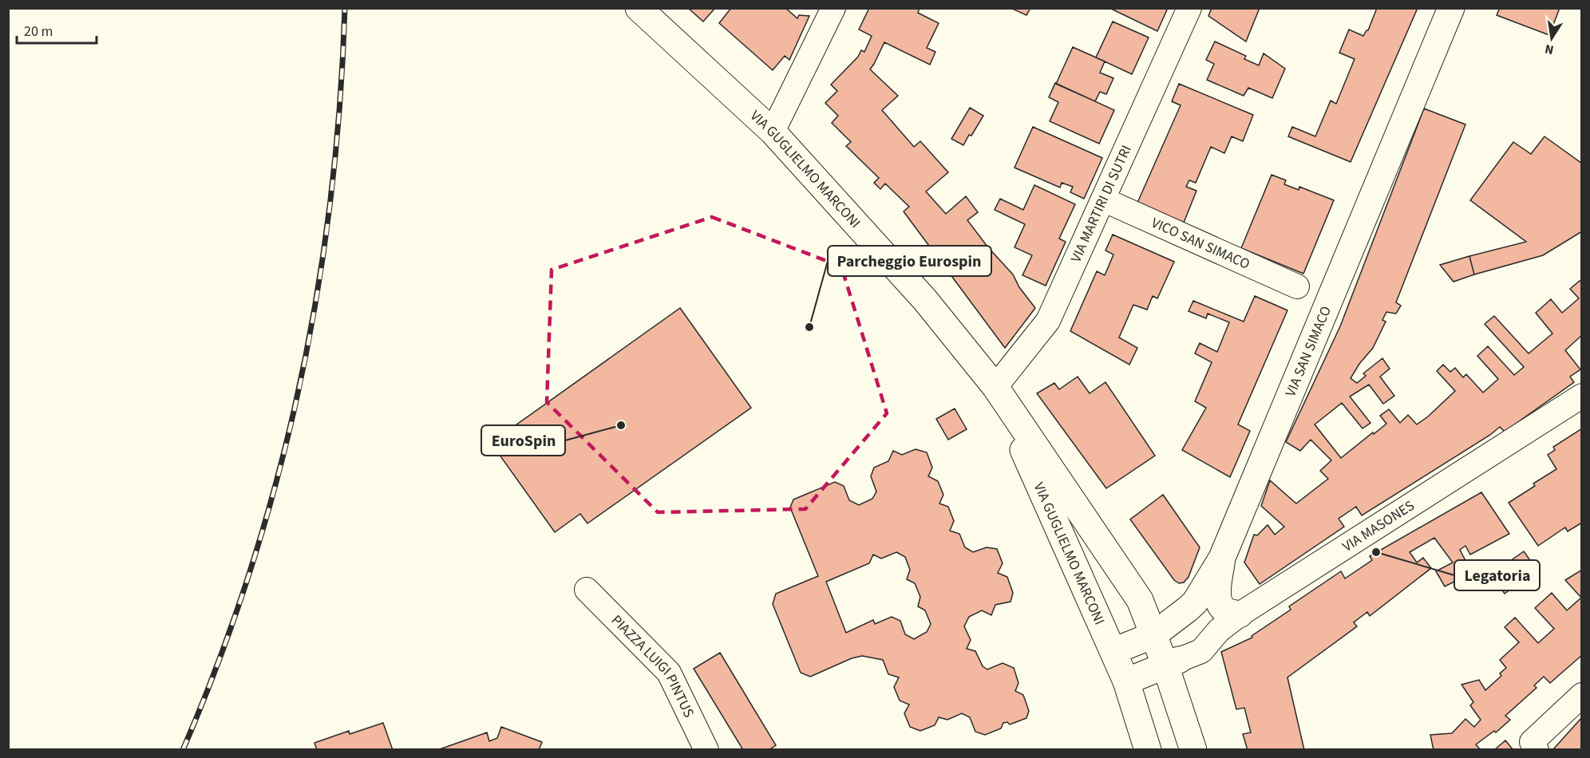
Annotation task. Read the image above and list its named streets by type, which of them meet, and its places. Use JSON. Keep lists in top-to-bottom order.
{
  "streets": {
    "main road": ["VIA GUGLIELMO MARCONI", "VIA SAN SIMACO"],
    "street": [
      "VIA MARTIRI DI SUTRI",
      "VICO SAN SIMACO",
      "VIA MASONES",
      "PIAZZA LUIGI PINTUS"
    ]
  },
  "crossings": [
    ["VIA GUGLIELMO MARCONI", "VIA MARTIRI DI SUTRI"],
    ["VIA GUGLIELMO MARCONI", "VIA SAN SIMACO"],
    ["VIA GUGLIELMO MARCONI", "VIA MASONES"],
    ["VIA MARTIRI DI SUTRI", "VICO SAN SIMACO"]
  ],
  "places": ["Parcheggio Eurospin", "EuroSpin", "Legatoria"],
  "scale_bar": "20 m",
  "north": "bottom"
}
